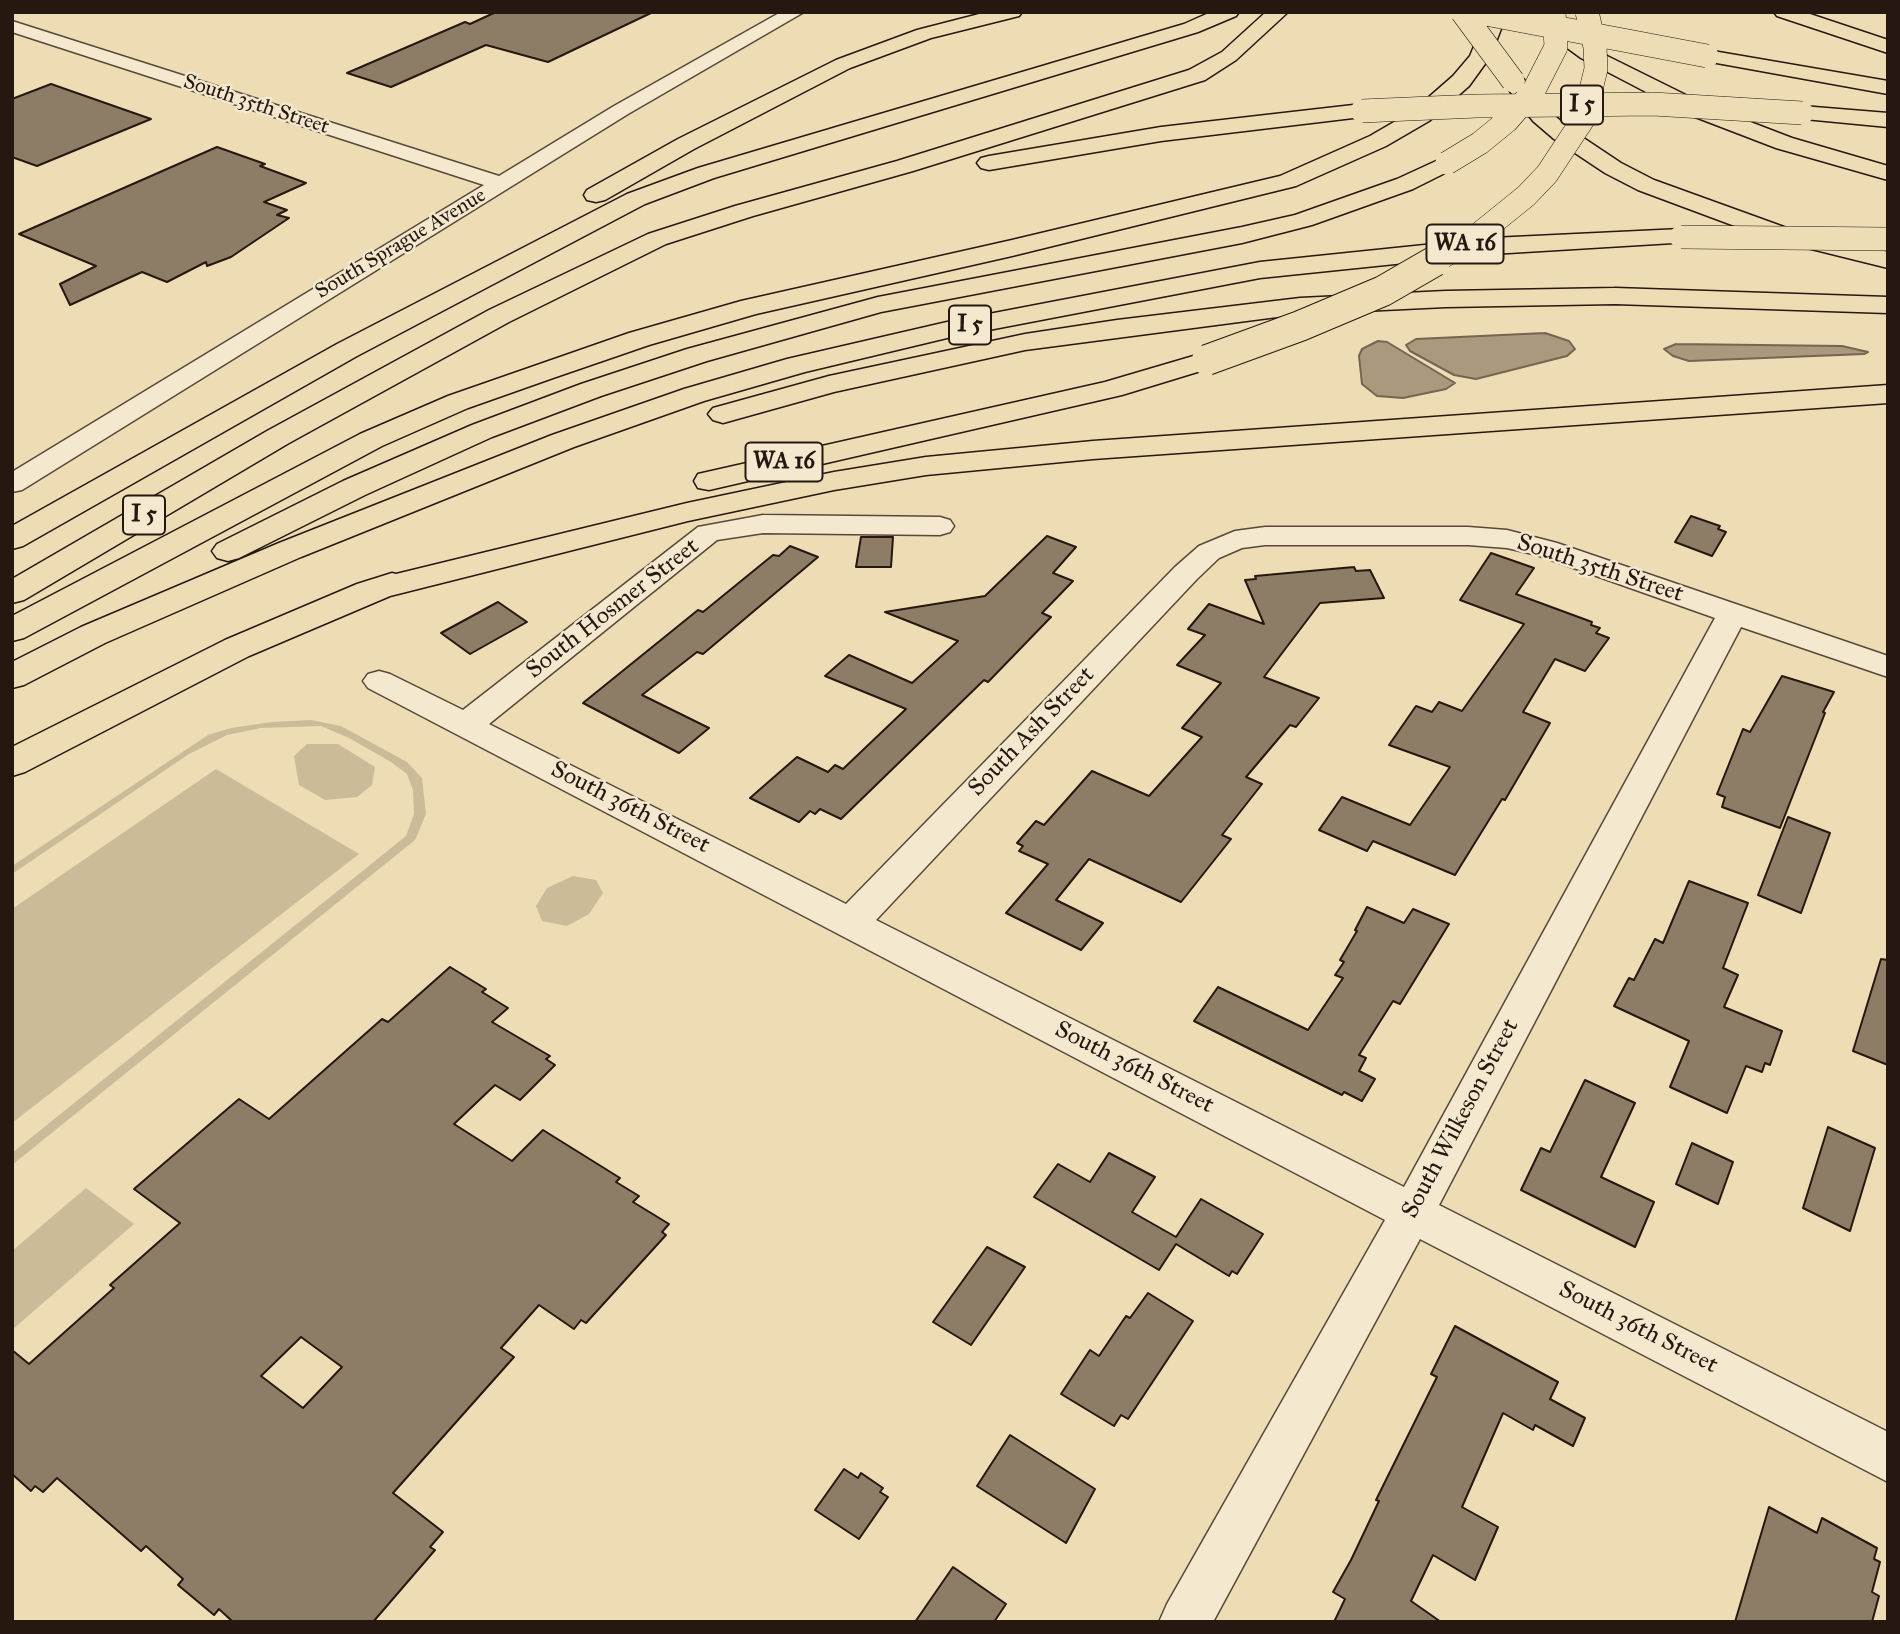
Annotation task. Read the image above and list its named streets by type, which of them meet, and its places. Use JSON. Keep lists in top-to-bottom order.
{
  "streets": {
    "highway": ["I 5", "WA 16"],
    "street": [
      "South 35th Street",
      "South Sprague Avenue",
      "South Hosmer Street",
      "South Ash Street",
      "South 36th Street",
      "South Wilkeson Street"
    ]
  },
  "crossings": [
    ["South 35th Street", "South Sprague Avenue"],
    ["South 35th Street", "South Ash Street"],
    ["South 35th Street", "South Wilkeson Street"],
    ["South Hosmer Street", "South 36th Street"],
    ["South Ash Street", "South 36th Street"],
    ["South 36th Street", "South Wilkeson Street"]
  ]
}
